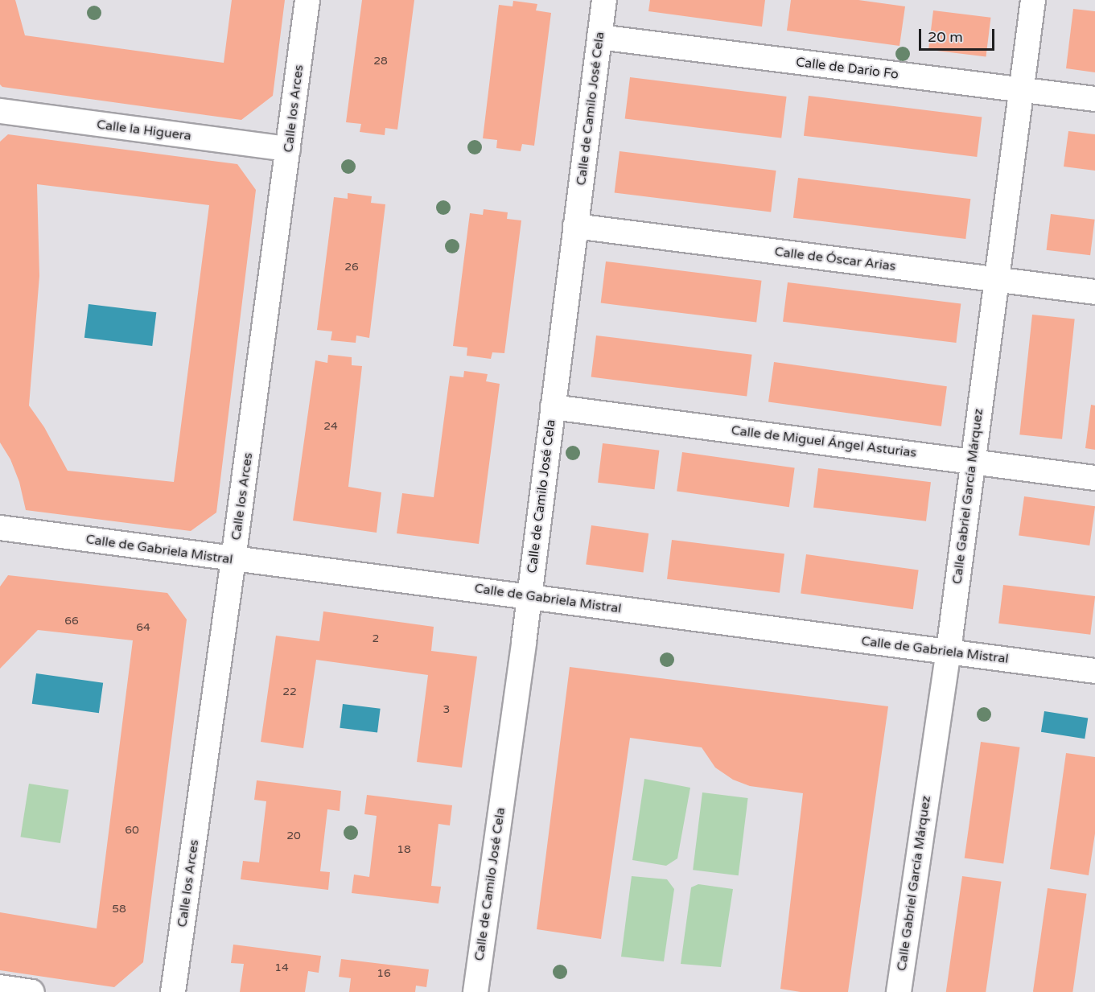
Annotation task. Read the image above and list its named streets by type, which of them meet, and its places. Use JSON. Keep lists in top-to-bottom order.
{
  "streets": {
    "street": [
      "Calle de Dario Fo",
      "Calle los Arces",
      "Calle de Camilo José Cela",
      "Calle la Higuera",
      "Calle de Óscar Arias",
      "Calle de Miguel Ángel Asturias",
      "Calle Gabriel García Márquez",
      "Calle de Gabriela Mistral"
    ]
  },
  "crossings": [
    ["Calle de Dario Fo", "Calle de Camilo José Cela"],
    ["Calle de Dario Fo", "Calle Gabriel García Márquez"],
    ["Calle los Arces", "Calle la Higuera"],
    ["Calle los Arces", "Calle de Gabriela Mistral"],
    ["Calle de Camilo José Cela", "Calle de Óscar Arias"],
    ["Calle de Camilo José Cela", "Calle de Miguel Ángel Asturias"],
    ["Calle de Camilo José Cela", "Calle de Gabriela Mistral"],
    ["Calle de Óscar Arias", "Calle Gabriel García Márquez"],
    ["Calle de Miguel Ángel Asturias", "Calle Gabriel García Márquez"],
    ["Calle Gabriel García Márquez", "Calle de Gabriela Mistral"]
  ],
  "house_numbers": [
    "28",
    "26",
    "24",
    "66",
    "64",
    "2",
    "22",
    "3",
    "60",
    "20",
    "18",
    "58",
    "14",
    "16"
  ],
  "scale_bar": "20 m"
}
